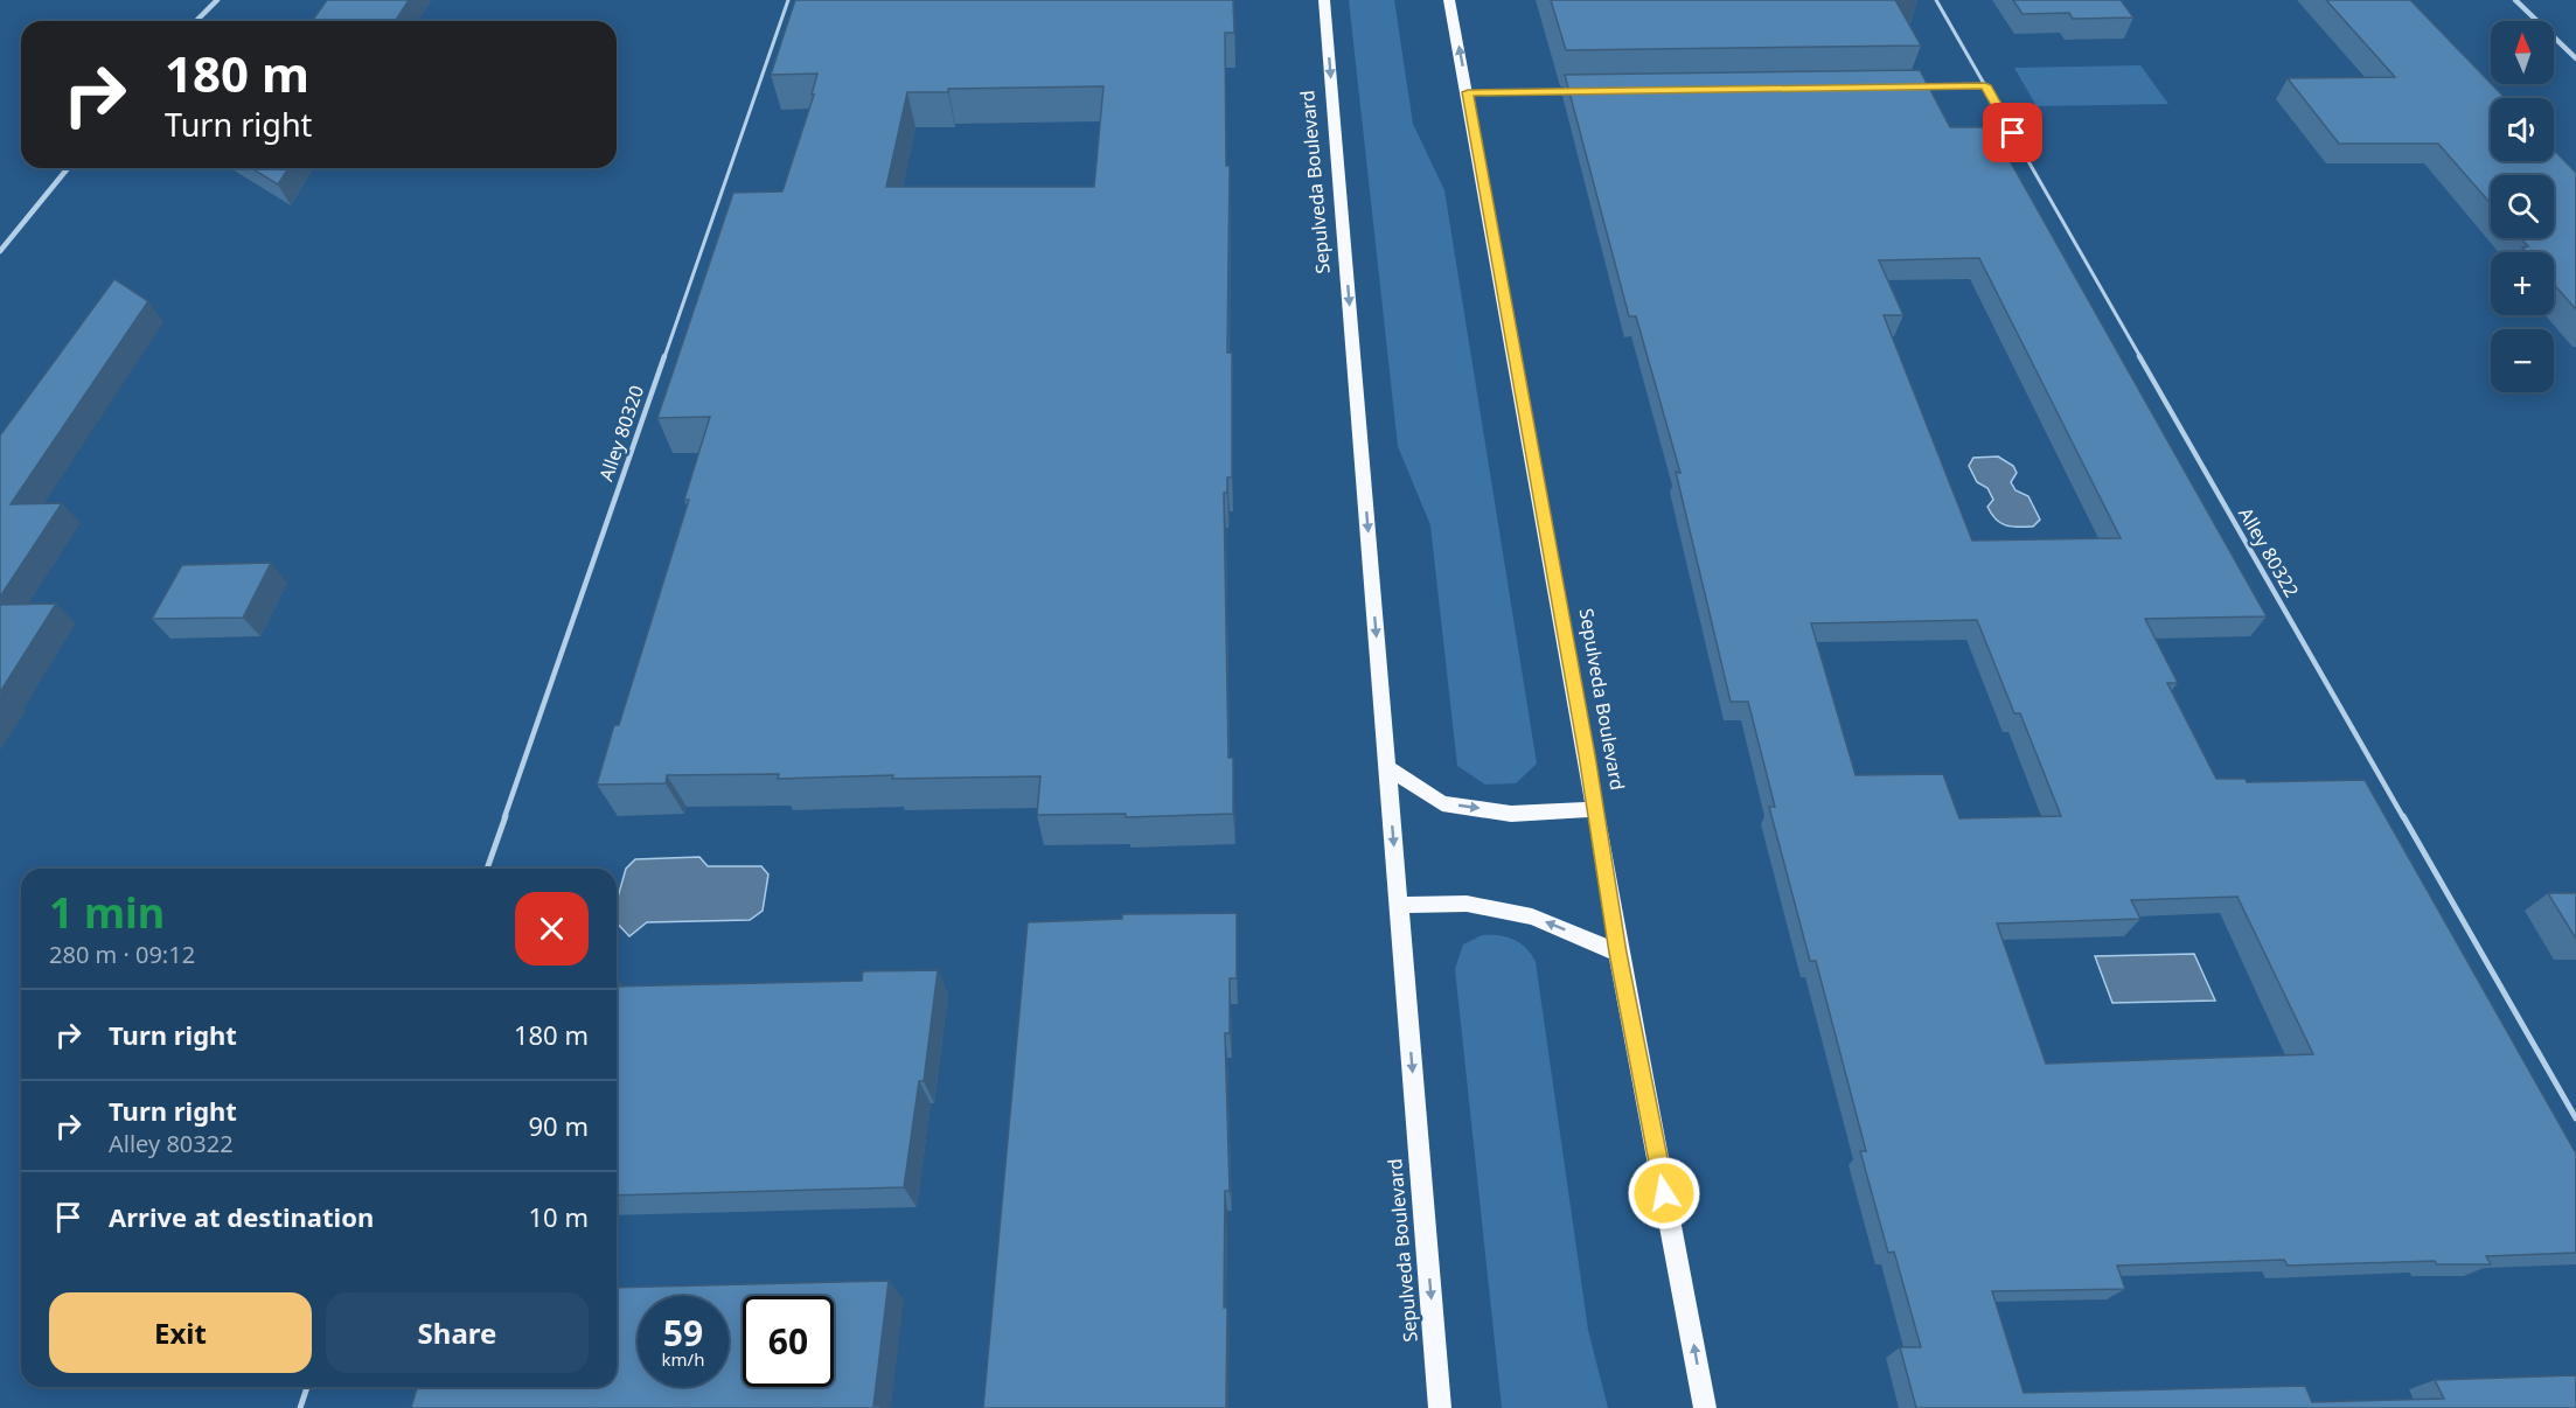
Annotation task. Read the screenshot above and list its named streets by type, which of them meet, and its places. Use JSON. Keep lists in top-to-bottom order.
{
  "streets": {
    "main road": ["Sepulveda Boulevard"],
    "lane": ["Alley 80320", "Alley 80322"]
  },
  "north": "top",
  "page": {
    "map_buttons": ["+", "−"],
    "turn": ["180 m", "Turn right"],
    "heading": ["1 min", "280 m · 09:12"],
    "list": [
      {
        "name": "Turn right",
        "value": "180 m"
      },
      {
        "name": "Turn right",
        "note": "Alley 80322",
        "value": "90 m"
      },
      {
        "name": "Arrive at destination",
        "value": "10 m"
      }
    ],
    "buttons": ["Exit", "Share"],
    "speed": "59 km/h",
    "limit": "60"
  }
}
